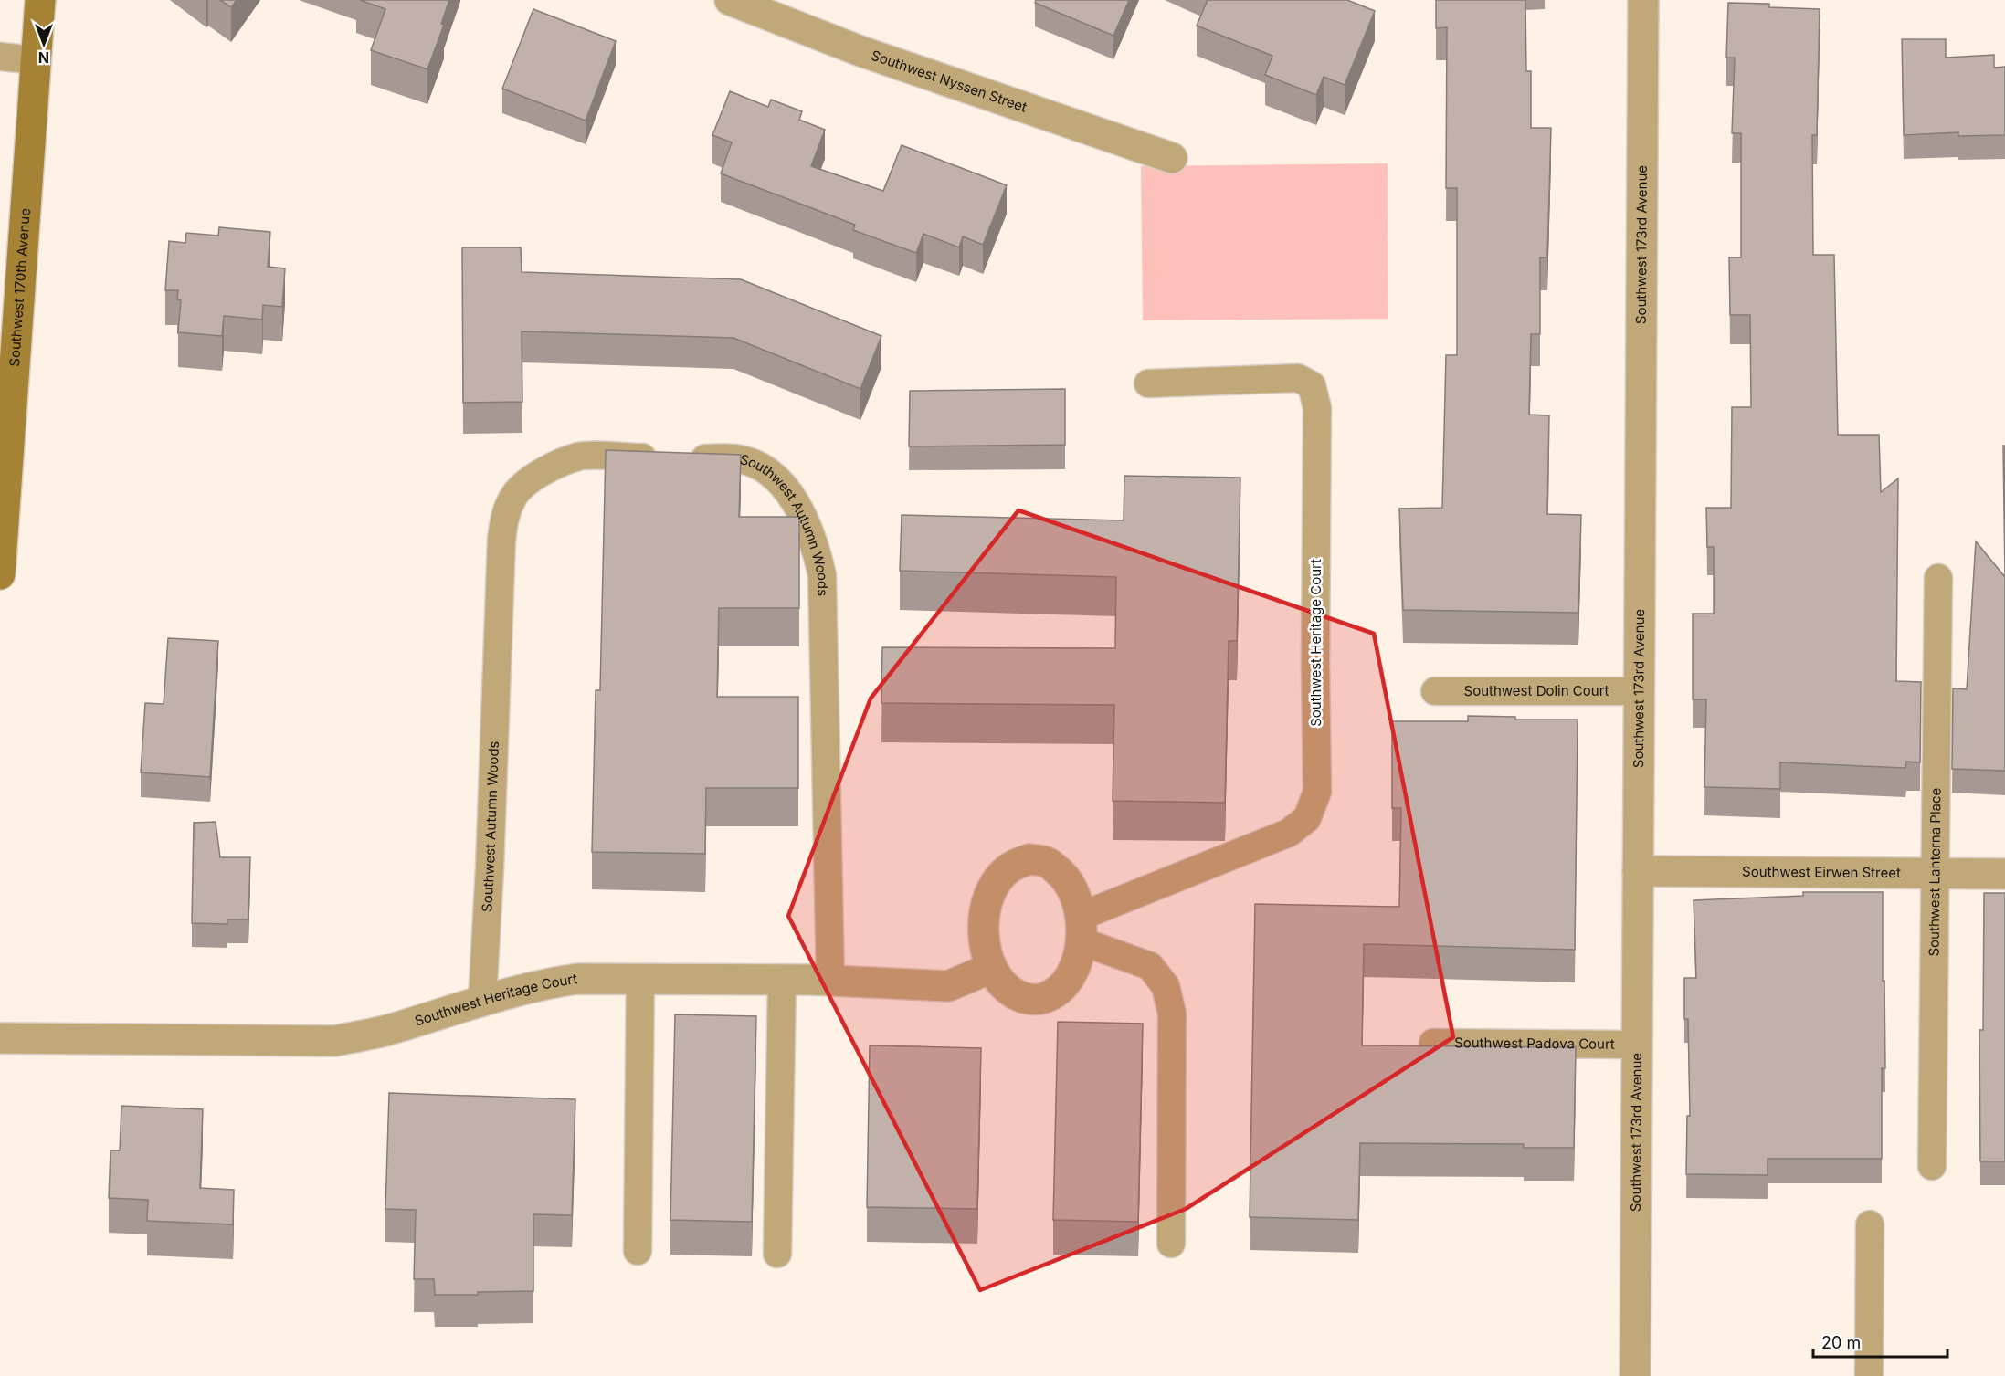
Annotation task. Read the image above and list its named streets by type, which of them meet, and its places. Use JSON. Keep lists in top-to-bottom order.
{
  "streets": {
    "main road": ["Southwest 170th Avenue"],
    "street": [
      "Southwest Nyssen Street",
      "Southwest 173rd Avenue",
      "Southwest Heritage Court",
      "Southwest Eirwen Street"
    ],
    "lane": [
      "Southwest Autumn Woods",
      "Southwest Dolin Court",
      "Southwest Lanterna Place",
      "Southwest Padova Court"
    ]
  },
  "crossings": [
    ["Southwest 173rd Avenue", "Southwest Dolin Court"],
    ["Southwest 173rd Avenue", "Southwest Eirwen Street"],
    ["Southwest 173rd Avenue", "Southwest Padova Court"],
    ["Southwest Autumn Woods", "Southwest Heritage Court"],
    ["Southwest Eirwen Street", "Southwest Lanterna Place"]
  ],
  "scale_bar": "20 m",
  "north": "bottom"
}
